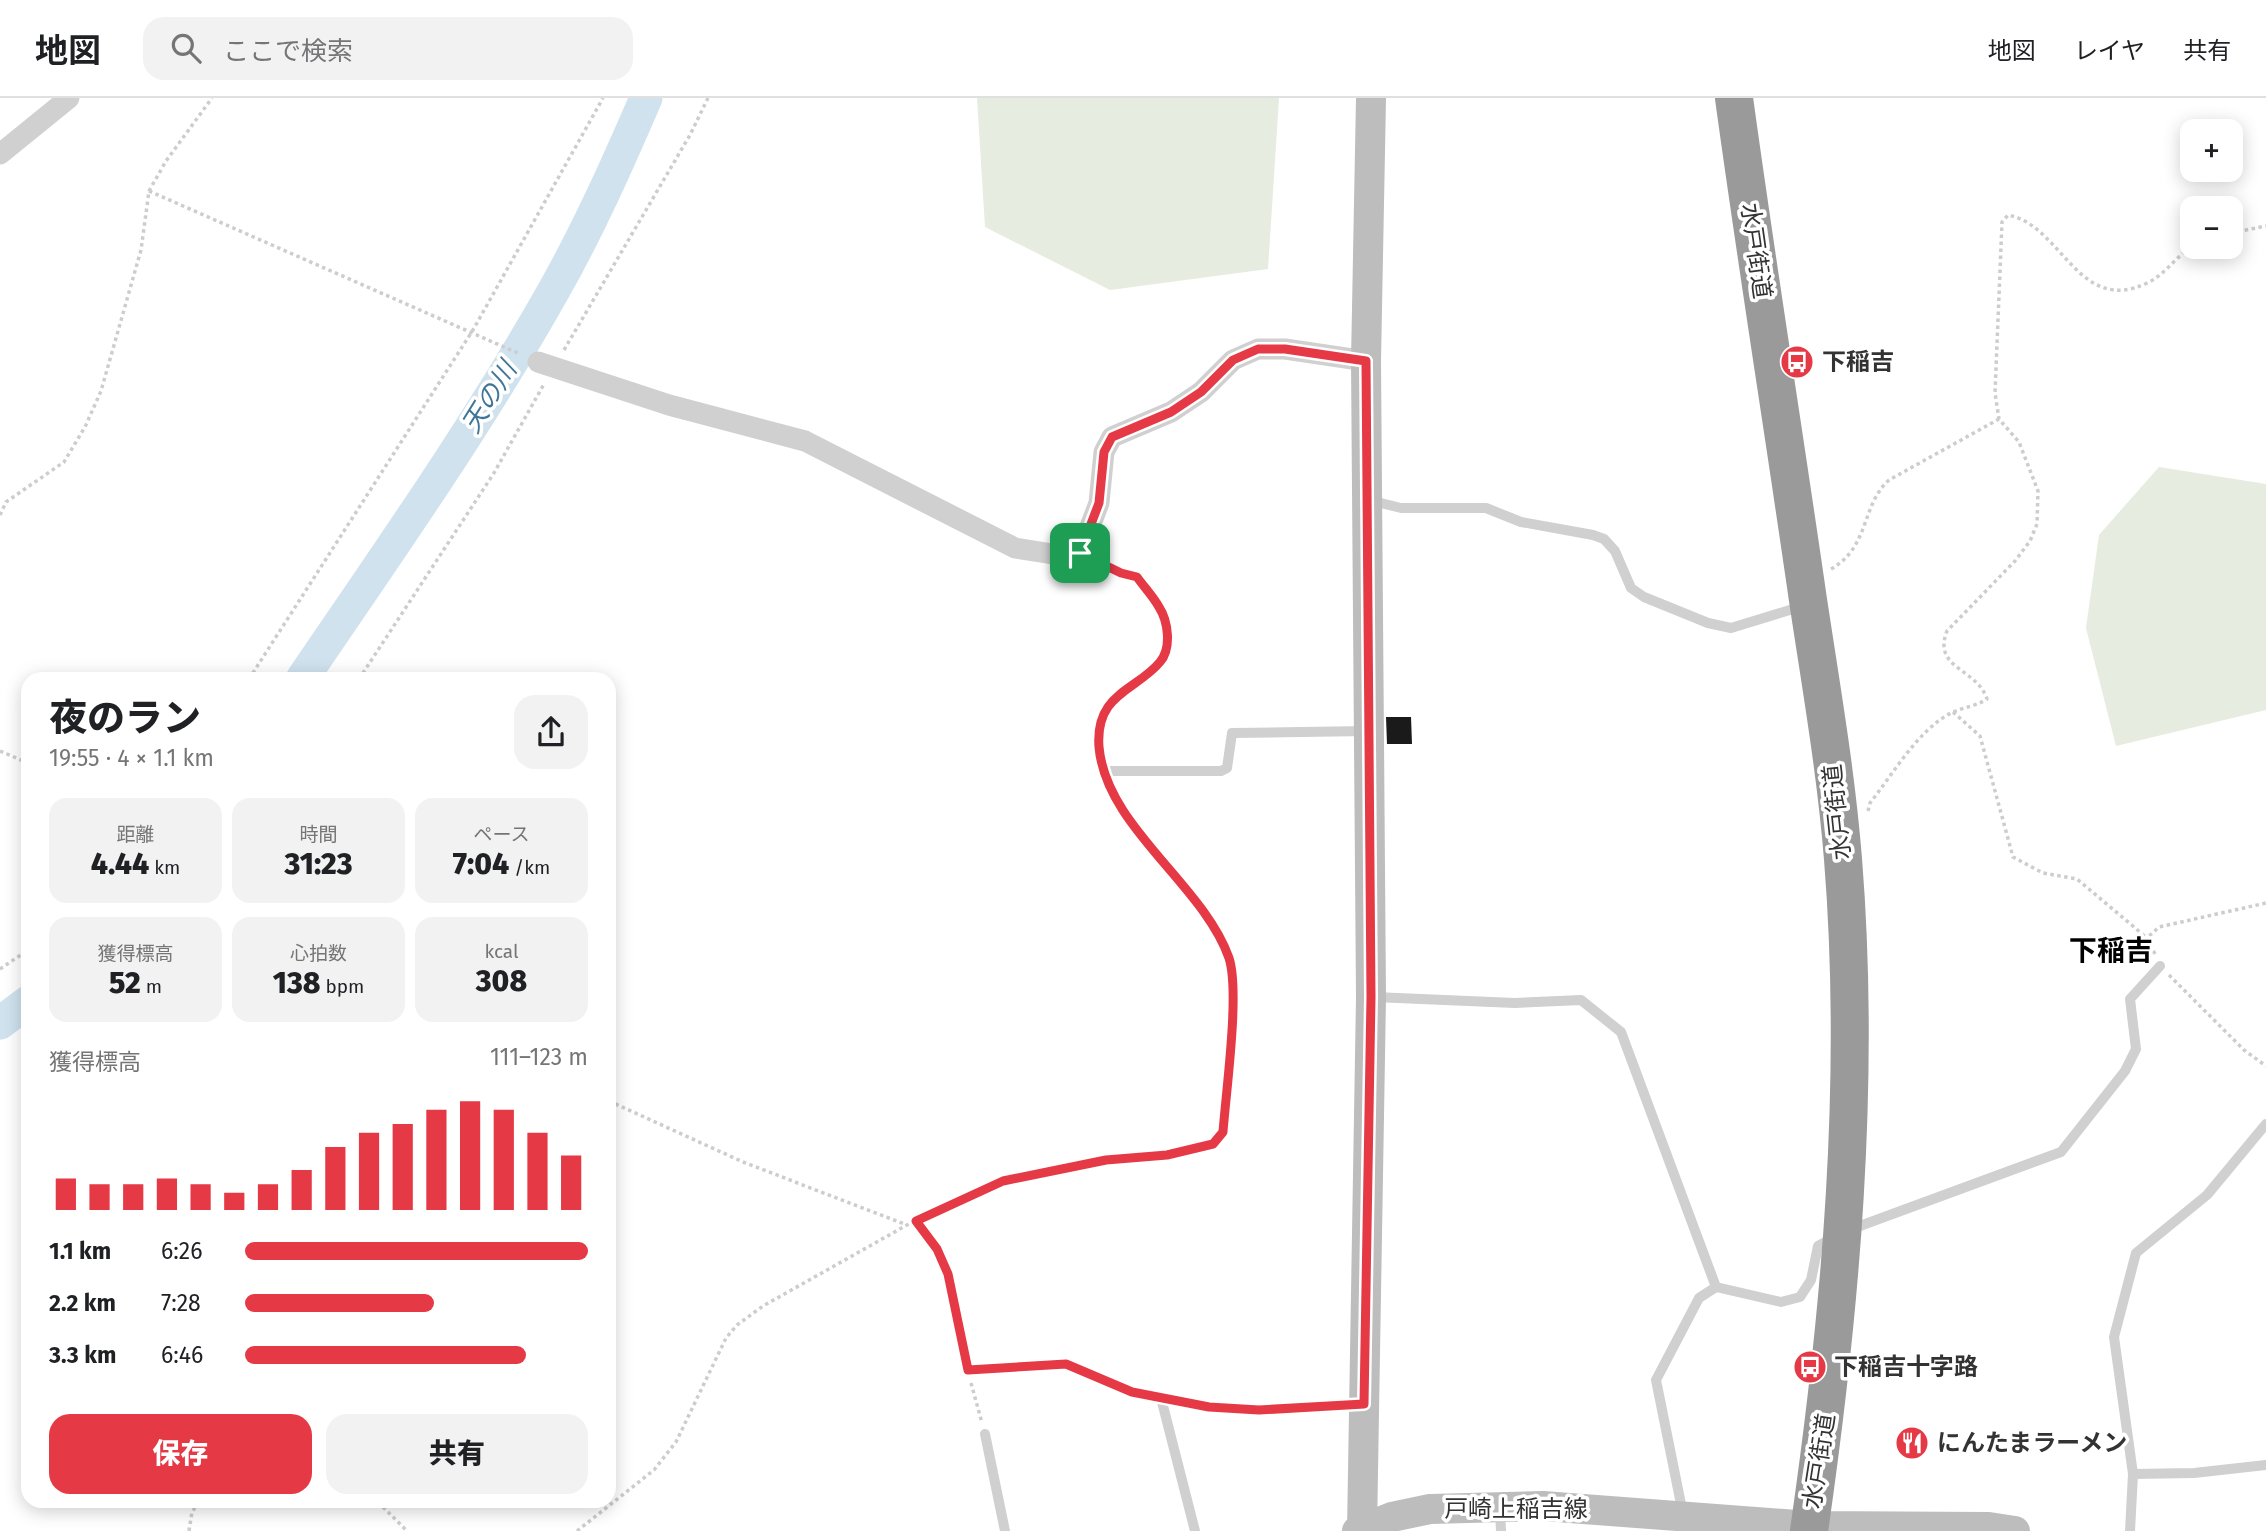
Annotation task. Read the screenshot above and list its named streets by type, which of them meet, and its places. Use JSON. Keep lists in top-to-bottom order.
{
  "streets": {
    "highway": ["水戸街道"],
    "street": ["戸崎上稲吉線"]
  },
  "crossings": [
    ["水戸街道", "戸崎上稲吉線"]
  ],
  "districts": ["下稲吉"],
  "water": ["天の川"],
  "places": {
    "bus stop": ["下稲吉", "下稲吉十字路"],
    "restaurant": ["にんたまラーメン"]
  },
  "page": {
    "header": "地図",
    "search": "ここで検索",
    "nav": ["地図", "レイヤ", "共有"],
    "map_buttons": ["+", "−"],
    "heading": ["夜のラン", "19:55 · 4 × 1.1 km"],
    "stats": [
      ["距離", "4.44 km"],
      ["時間", "31:23"],
      ["ペース", "7:04 /km"],
      ["獲得標高", "52 m"],
      ["心拍数", "138 bpm"],
      ["kcal", "308"]
    ],
    "chart": ["獲得標高", "111–123 m"],
    "list": [
      {
        "name": "1.1 km",
        "note": "6:26"
      },
      {
        "name": "2.2 km",
        "note": "7:28"
      },
      {
        "name": "3.3 km",
        "note": "6:46"
      }
    ],
    "buttons": ["保存", "共有"]
  }
}
